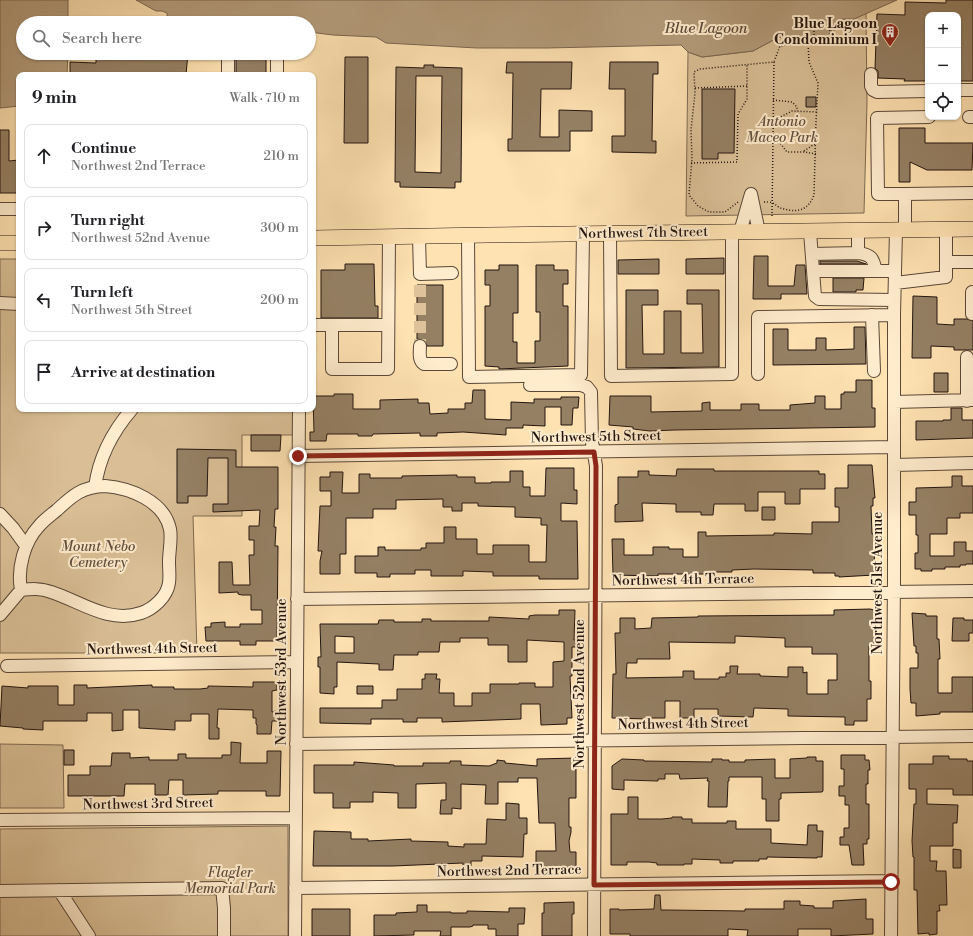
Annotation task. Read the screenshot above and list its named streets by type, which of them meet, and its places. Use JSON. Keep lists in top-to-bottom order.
{
  "streets": {
    "main road": ["Northwest 7th Street"],
    "street": [
      "Northwest 5th Street",
      "Northwest 4th Terrace",
      "Northwest 51st Avenue",
      "Northwest 4th Street",
      "Northwest 53rd Avenue",
      "Northwest 52nd Avenue",
      "Northwest 3rd Street",
      "Northwest 2nd Terrace"
    ]
  },
  "crossings": [
    ["Northwest 7th Street", "Northwest 51st Avenue"],
    ["Northwest 5th Street", "Northwest 51st Avenue"],
    ["Northwest 5th Street", "Northwest 53rd Avenue"],
    ["Northwest 5th Street", "Northwest 52nd Avenue"],
    ["Northwest 4th Terrace", "Northwest 51st Avenue"],
    ["Northwest 4th Terrace", "Northwest 53rd Avenue"],
    ["Northwest 4th Terrace", "Northwest 52nd Avenue"],
    ["Northwest 51st Avenue", "Northwest 4th Street"],
    ["Northwest 51st Avenue", "Northwest 2nd Terrace"],
    ["Northwest 4th Street", "Northwest 53rd Avenue"],
    ["Northwest 4th Street", "Northwest 52nd Avenue"],
    ["Northwest 53rd Avenue", "Northwest 3rd Street"],
    ["Northwest 53rd Avenue", "Northwest 2nd Terrace"],
    ["Northwest 52nd Avenue", "Northwest 2nd Terrace"]
  ],
  "water": ["Blue Lagoon"],
  "parks": ["Antonio Maceo Park", "Mount Nebo Cemetery", "Flagler Memorial Park"],
  "places": {
    "building": ["Blue Lagoon Condominium I"]
  },
  "page": {
    "map_buttons": ["+", "−"],
    "search": "Search here",
    "heading": ["9 min", "Walk · 710 m"],
    "list": [
      ["Continue", "Northwest 2nd Terrace", "210 m"],
      ["Turn right", "Northwest 52nd Avenue", "300 m"],
      ["Turn left", "Northwest 5th Street", "200 m"],
      "Arrive at destination"
    ]
  }
}
